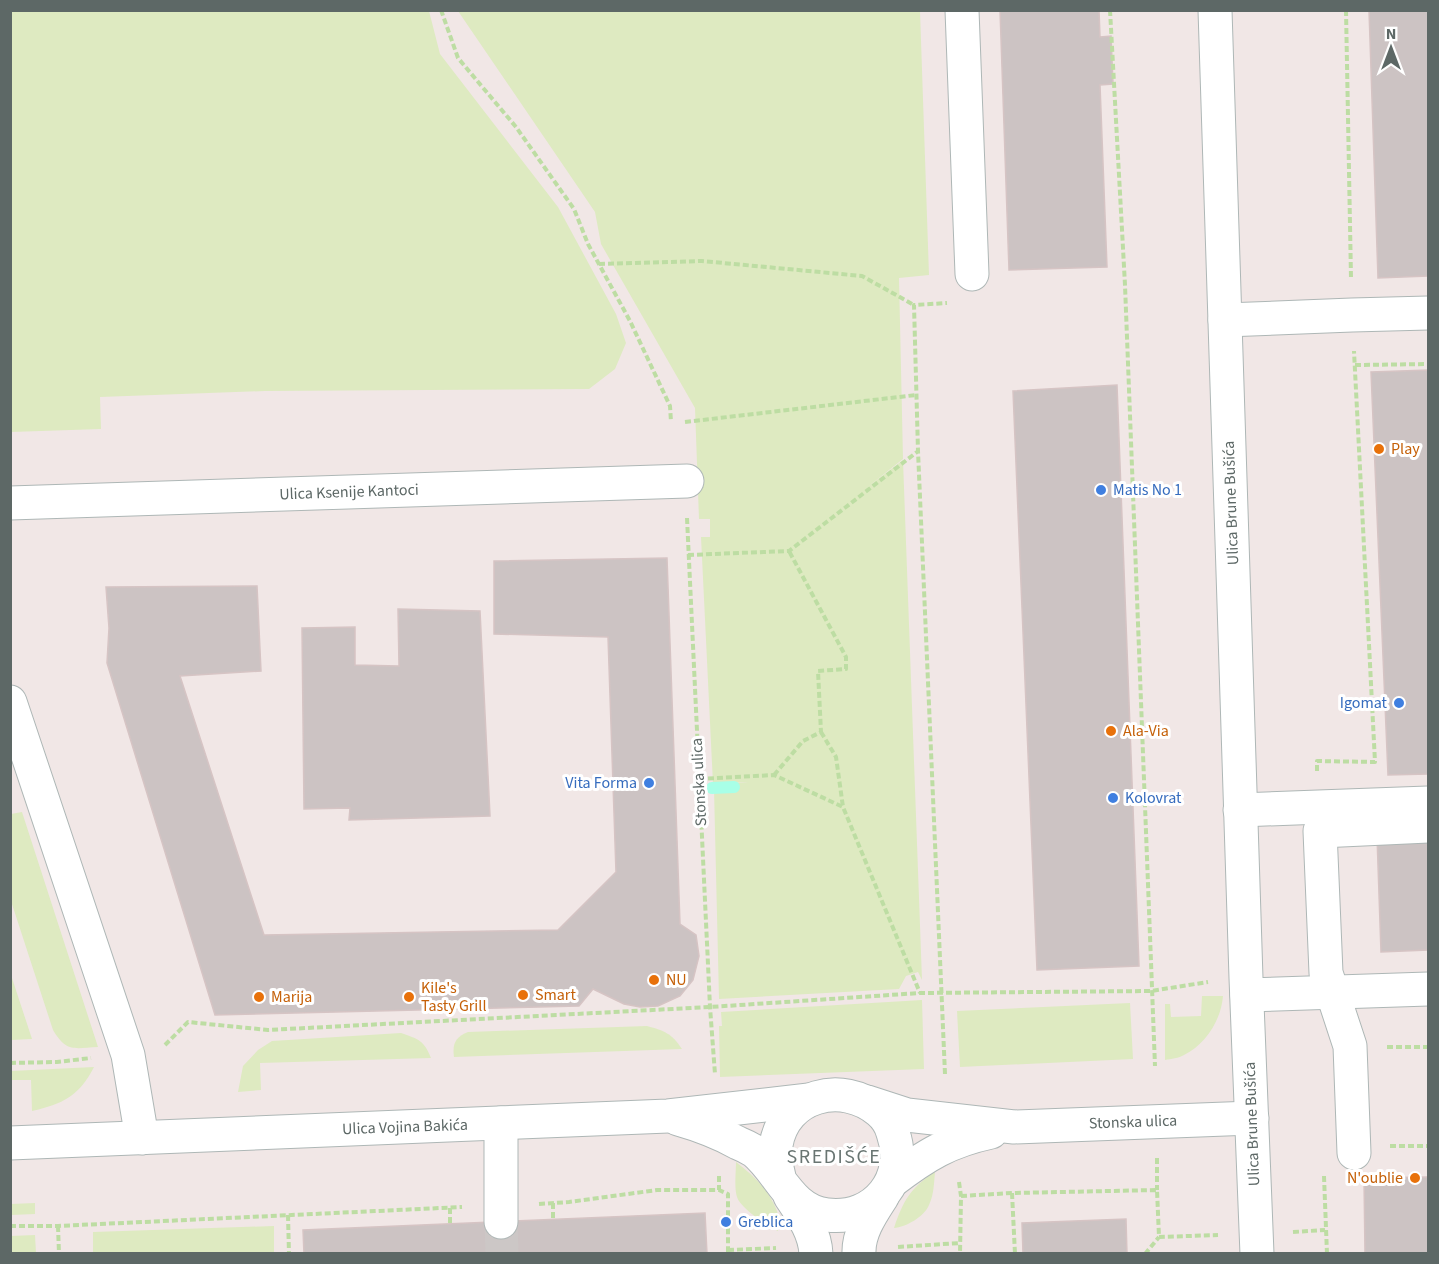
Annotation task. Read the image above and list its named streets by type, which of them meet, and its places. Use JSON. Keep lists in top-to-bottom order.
{
  "streets": {
    "street": [
      "Ulica Ksenije Kantoci",
      "Ulica Brune Bušića",
      "Stonska ulica",
      "Ulica Vojina Bakića"
    ]
  },
  "crossings": [
    ["Ulica Ksenije Kantoci", "Stonska ulica"],
    ["Ulica Brune Bušića", "Stonska ulica"],
    ["Stonska ulica", "Ulica Vojina Bakića"]
  ],
  "districts": ["SREDIŠĆE"],
  "places": [
    "Play",
    "Matis No 1",
    "Igomat",
    "Ala-Via",
    "Vita Forma",
    "Kolovrat",
    "NU",
    "Smart",
    "Marija",
    "Kile's Tasty Grill",
    "N'oublie",
    "Greblica"
  ],
  "north": "top"
}
